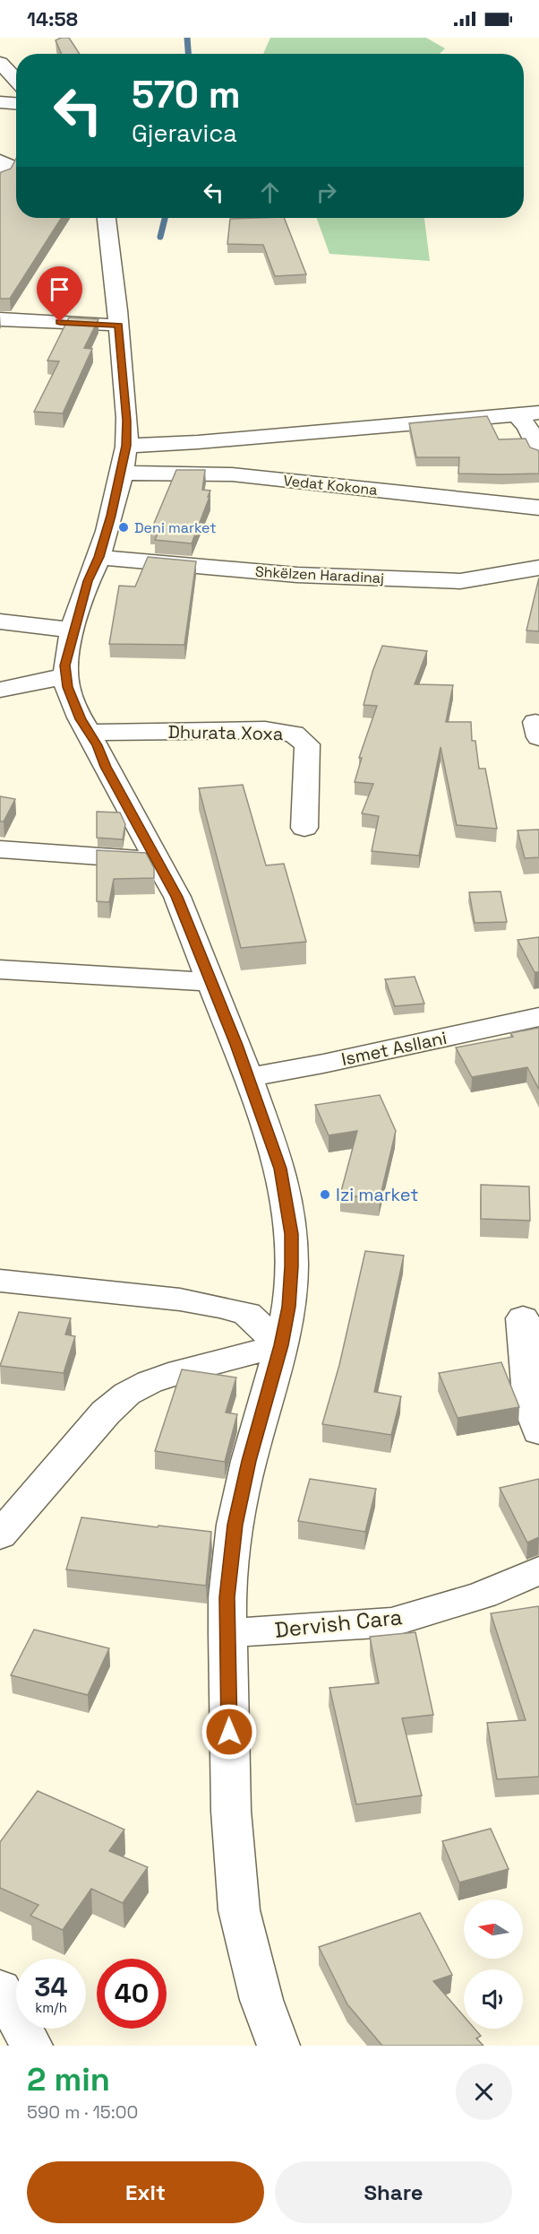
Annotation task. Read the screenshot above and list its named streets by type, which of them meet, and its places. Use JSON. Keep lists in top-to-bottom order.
{
  "streets": {
    "street": [
      "Vedat Kokona",
      "Shkëlzen Haradinaj",
      "Dhurata Xoxa",
      "Ismet Asllani",
      "Dervish Cara"
    ]
  },
  "places": ["Deni market", "Izi market"],
  "north": "left",
  "page": {
    "status": "14:58",
    "turn": ["570 m", "Gjeravica"],
    "speed": "34 km/h",
    "limit": "40",
    "heading": ["2 min", "590 m · 15:00"],
    "buttons": ["Exit", "Share"]
  }
}
